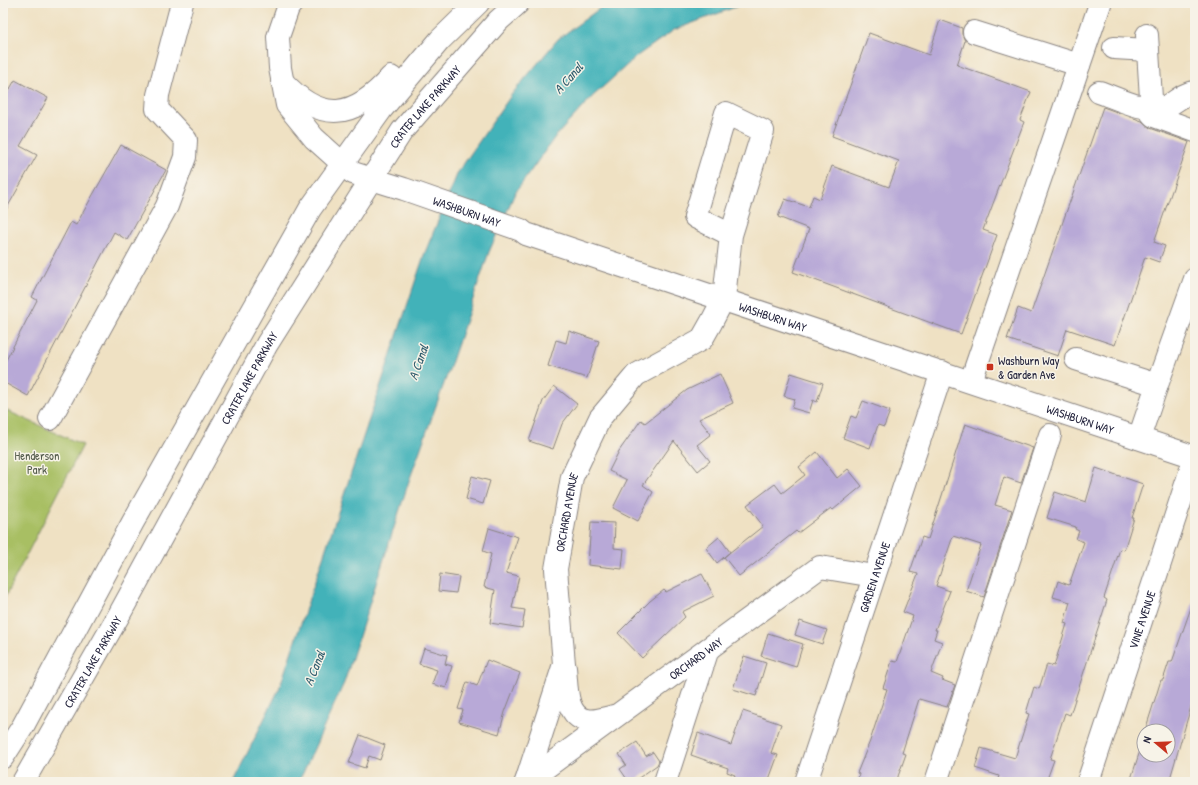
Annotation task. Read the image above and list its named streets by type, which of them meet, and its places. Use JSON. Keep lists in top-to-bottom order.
{
  "streets": {
    "main road": [
      "CRATER LAKE PARKWAY",
      "WASHBURN WAY",
      "ORCHARD AVENUE",
      "GARDEN AVENUE",
      "VINE AVENUE",
      "ORCHARD WAY"
    ]
  },
  "crossings": [
    ["CRATER LAKE PARKWAY", "WASHBURN WAY"],
    ["WASHBURN WAY", "ORCHARD AVENUE"],
    ["WASHBURN WAY", "GARDEN AVENUE"],
    ["WASHBURN WAY", "VINE AVENUE"],
    ["ORCHARD AVENUE", "ORCHARD WAY"],
    ["GARDEN AVENUE", "ORCHARD WAY"]
  ],
  "water": ["A Canal"],
  "parks": ["Henderson Park"],
  "places": {
    "transit": ["Washburn Way & Garden Ave"]
  },
  "north": "left"
}
